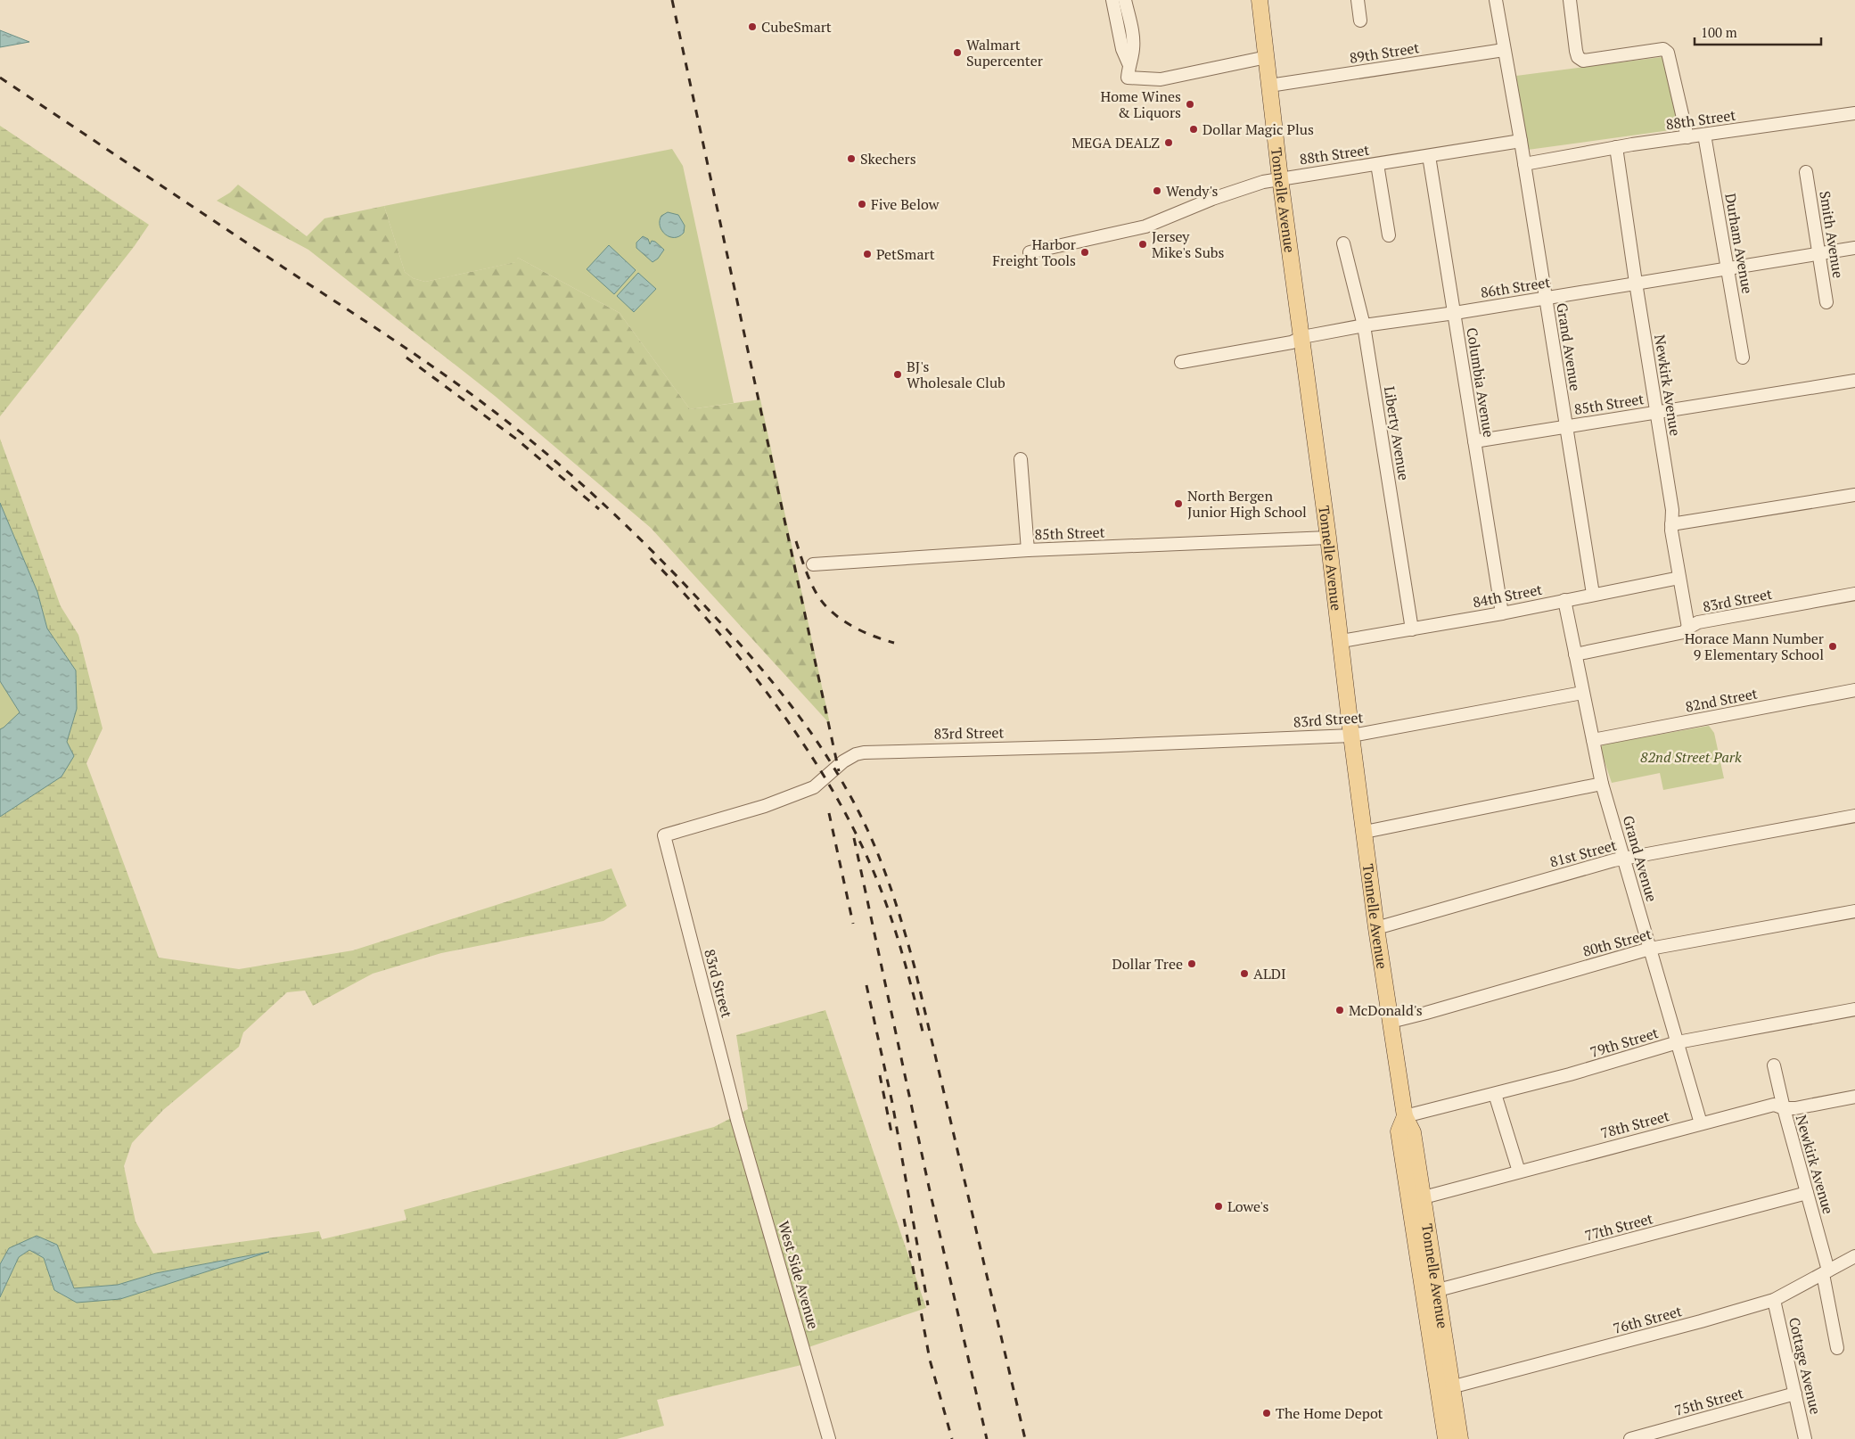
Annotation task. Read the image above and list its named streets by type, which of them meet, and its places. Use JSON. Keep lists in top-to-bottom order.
{
  "streets": {
    "main road": ["Tonnelle Avenue"],
    "street": [
      "89th Street",
      "88th Street",
      "Smith Avenue",
      "Durham Avenue",
      "86th Street",
      "Grand Avenue",
      "Columbia Avenue",
      "Newkirk Avenue",
      "85th Street",
      "Liberty Avenue",
      "84th Street",
      "83rd Street",
      "82nd Street",
      "81st Street",
      "80th Street",
      "79th Street",
      "78th Street",
      "77th Street",
      "West Side Avenue",
      "76th Street",
      "Cottage Avenue",
      "75th Street"
    ]
  },
  "crossings": [
    ["89th Street", "Tonnelle Avenue"],
    ["89th Street", "Grand Avenue"],
    ["88th Street", "Tonnelle Avenue"],
    ["88th Street", "Durham Avenue"],
    ["88th Street", "Grand Avenue"],
    ["88th Street", "Columbia Avenue"],
    ["88th Street", "Newkirk Avenue"],
    ["Tonnelle Avenue", "86th Street"],
    ["Tonnelle Avenue", "85th Street"],
    ["Tonnelle Avenue", "84th Street"],
    ["Tonnelle Avenue", "83rd Street"],
    ["Tonnelle Avenue", "81st Street"],
    ["Tonnelle Avenue", "80th Street"],
    ["Tonnelle Avenue", "79th Street"],
    ["Tonnelle Avenue", "78th Street"],
    ["Tonnelle Avenue", "77th Street"],
    ["Tonnelle Avenue", "76th Street"],
    ["Smith Avenue", "86th Street"],
    ["Durham Avenue", "86th Street"],
    ["86th Street", "Grand Avenue"],
    ["86th Street", "Columbia Avenue"],
    ["86th Street", "Newkirk Avenue"],
    ["86th Street", "Liberty Avenue"],
    ["Grand Avenue", "85th Street"],
    ["Grand Avenue", "84th Street"],
    ["Grand Avenue", "83rd Street"],
    ["Grand Avenue", "82nd Street"],
    ["Grand Avenue", "81st Street"],
    ["Grand Avenue", "80th Street"],
    ["Grand Avenue", "79th Street"],
    ["Grand Avenue", "78th Street"],
    ["Columbia Avenue", "85th Street"],
    ["Columbia Avenue", "84th Street"],
    ["Newkirk Avenue", "85th Street"],
    ["Newkirk Avenue", "84th Street"],
    ["Newkirk Avenue", "83rd Street"],
    ["Newkirk Avenue", "78th Street"],
    ["Newkirk Avenue", "77th Street"],
    ["Newkirk Avenue", "76th Street"],
    ["Liberty Avenue", "84th Street"],
    ["83rd Street", "West Side Avenue"],
    ["76th Street", "Cottage Avenue"],
    ["Cottage Avenue", "75th Street"]
  ],
  "parks": ["82nd Street Park"],
  "places": [
    "CubeSmart",
    "Walmart Supercenter",
    "Home Wines & Liquors",
    "Dollar Magic Plus",
    "MEGA DEALZ",
    "Skechers",
    "Wendy's",
    "Five Below",
    "Jersey Mike's Subs",
    "Harbor Freight Tools",
    "PetSmart",
    "BJ's Wholesale Club",
    "North Bergen Junior High School",
    "Horace Mann Number 9 Elementary School",
    "Dollar Tree",
    "ALDI",
    "McDonald's",
    "Lowe's",
    "The Home Depot"
  ],
  "scale_bar": "100 m"
}
